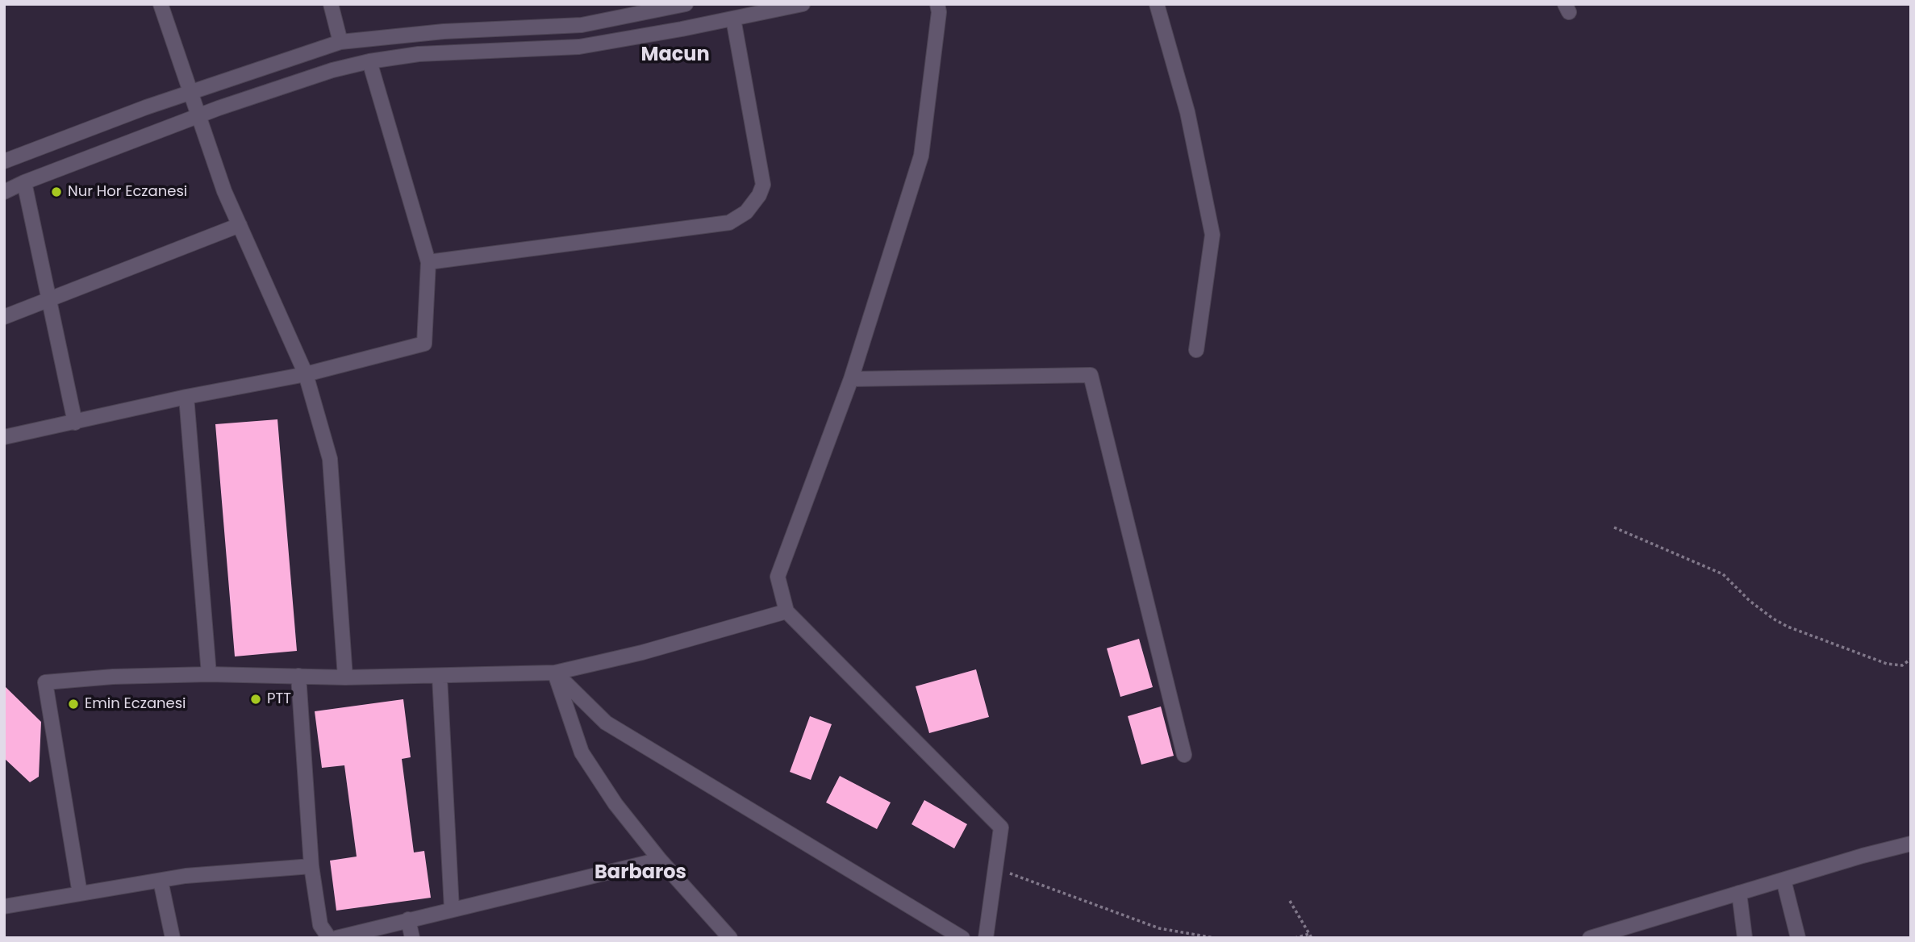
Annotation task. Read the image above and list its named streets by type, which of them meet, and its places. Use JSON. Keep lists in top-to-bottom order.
{
  "districts": ["Macun", "Barbaros"],
  "places": ["Nur Hor Eczanesi", "PTT", "Emin Eczanesi"]
}
